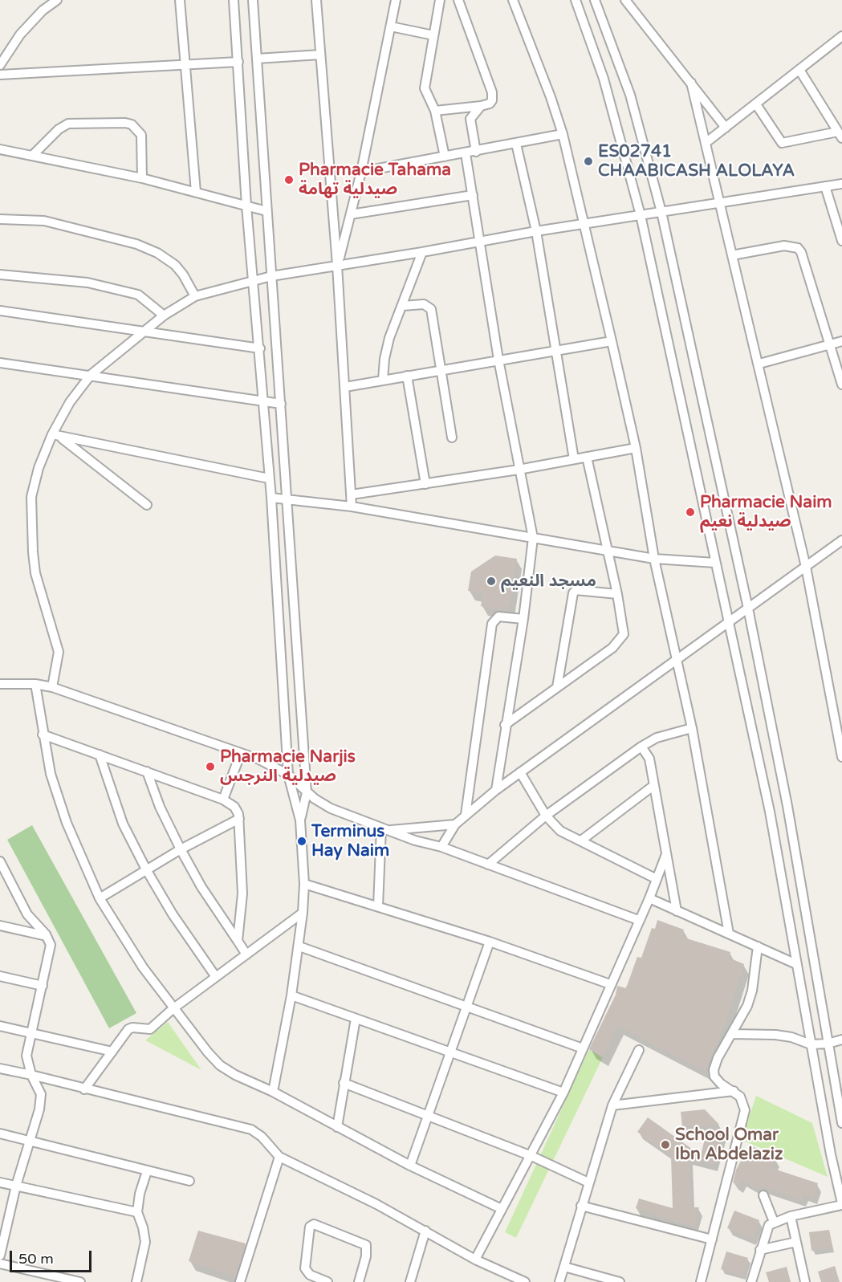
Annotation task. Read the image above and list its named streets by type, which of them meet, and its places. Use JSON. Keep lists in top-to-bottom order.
{
  "places": [
    "ES02741 CHAABICASH ALOLAYA",
    "Pharmacie Tahama صيدلية تهامة",
    "Pharmacie Naim صيدلية نعيم",
    "مسجد النعيم",
    "Pharmacie Narjis صيدلية النرجس",
    "Terminus Hay Naim",
    "School Omar Ibn Abdelaziz"
  ],
  "scale_bar": "50 m"
}
